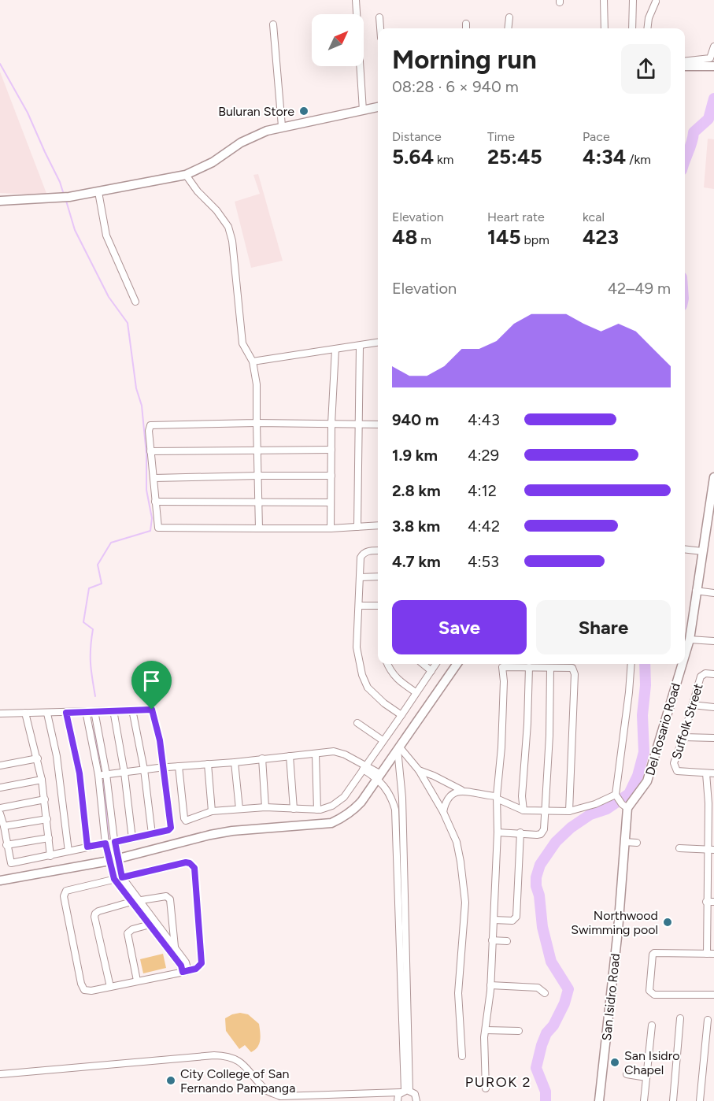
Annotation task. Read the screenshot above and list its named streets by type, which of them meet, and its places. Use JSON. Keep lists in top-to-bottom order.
{
  "streets": {
    "main road": ["Del Rosario Road", "San Isidro Road"],
    "street": ["Suffolk Street"]
  },
  "crossings": [
    ["Del Rosario Road", "San Isidro Road"]
  ],
  "districts": ["PUROK 2"],
  "places": [
    "Buluran Store",
    "Northwood Swimming pool",
    "San Isidro Chapel",
    "City College of San Fernando Pampanga"
  ],
  "north": "top right",
  "page": {
    "heading": ["Morning run", "08:28 · 6 × 940 m"],
    "stats": [
      ["Distance", "5.64 km"],
      ["Time", "25:45"],
      ["Pace", "4:34 /km"],
      ["Elevation", "48 m"],
      ["Heart rate", "145 bpm"],
      ["kcal", "423"]
    ],
    "chart": ["Elevation", "42–49 m"],
    "list": [
      {
        "name": "940 m",
        "note": "4:43"
      },
      {
        "name": "1.9 km",
        "note": "4:29"
      },
      {
        "name": "2.8 km",
        "note": "4:12"
      },
      {
        "name": "3.8 km",
        "note": "4:42"
      },
      {
        "name": "4.7 km",
        "note": "4:53"
      }
    ],
    "buttons": ["Save", "Share"]
  }
}
